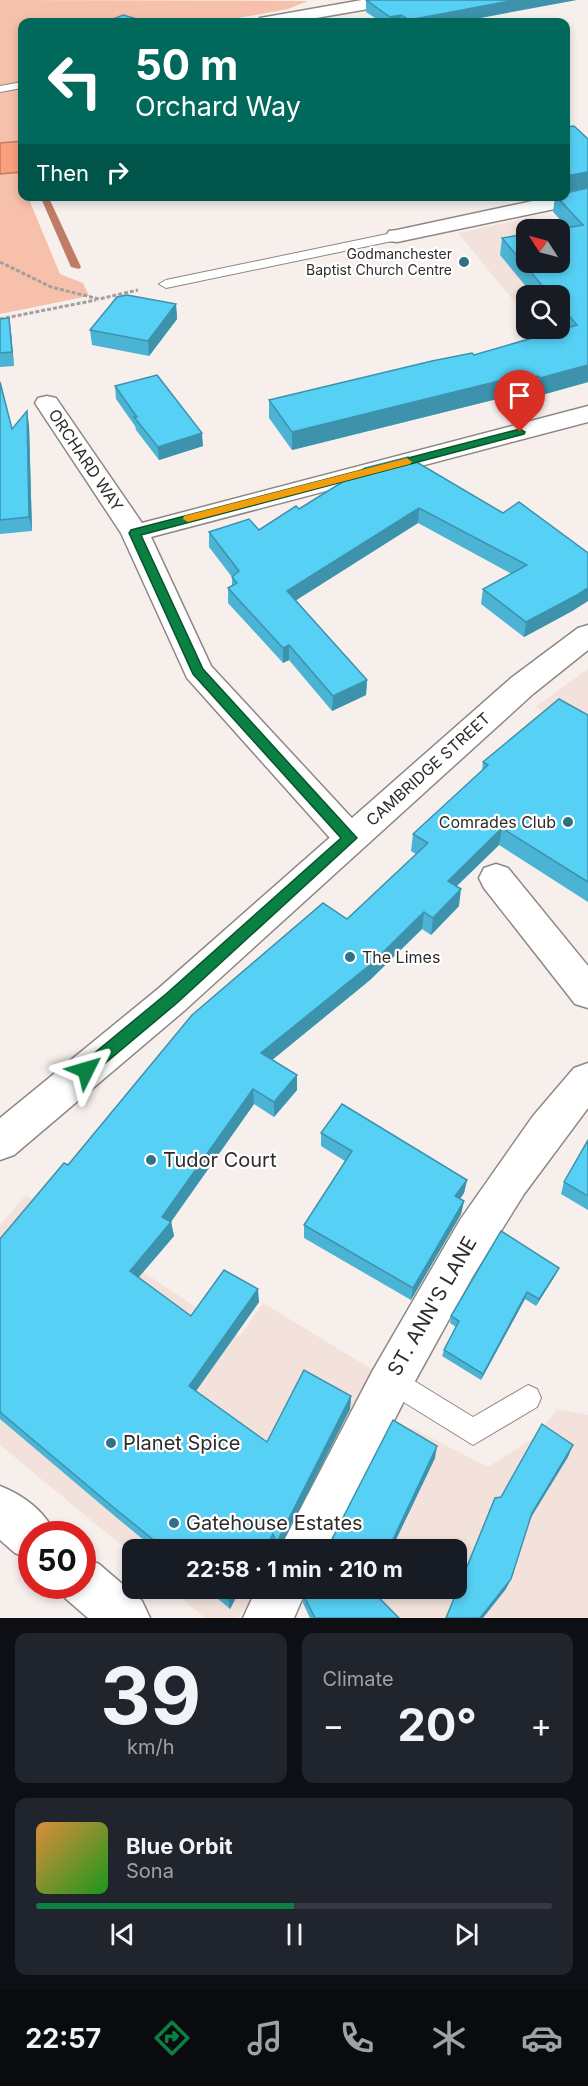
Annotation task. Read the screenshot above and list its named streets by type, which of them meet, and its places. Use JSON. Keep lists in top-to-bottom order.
{
  "streets": {
    "street": ["ORCHARD WAY", "CAMBRIDGE STREET", "ST. ANN'S LANE"]
  },
  "crossings": [
    ["ORCHARD WAY", "CAMBRIDGE STREET"]
  ],
  "places": [
    "Godmanchester Baptist Church Centre",
    "Comrades Club",
    "The Limes",
    "Tudor Court",
    "Planet Spice",
    "Gatehouse Estates"
  ],
  "north": "top left",
  "page": {
    "turn": ["50 m", "Orchard Way"],
    "then": "Then",
    "limit": "50",
    "trip": "22:58 · 1 min · 210 m",
    "tile": [
      ["39", "km/h"],
      "Climate"
    ],
    "heat": ["−", "20°", "+"],
    "song": ["Blue Orbit", "Sona"],
    "tabs": "22:57"
  }
}
